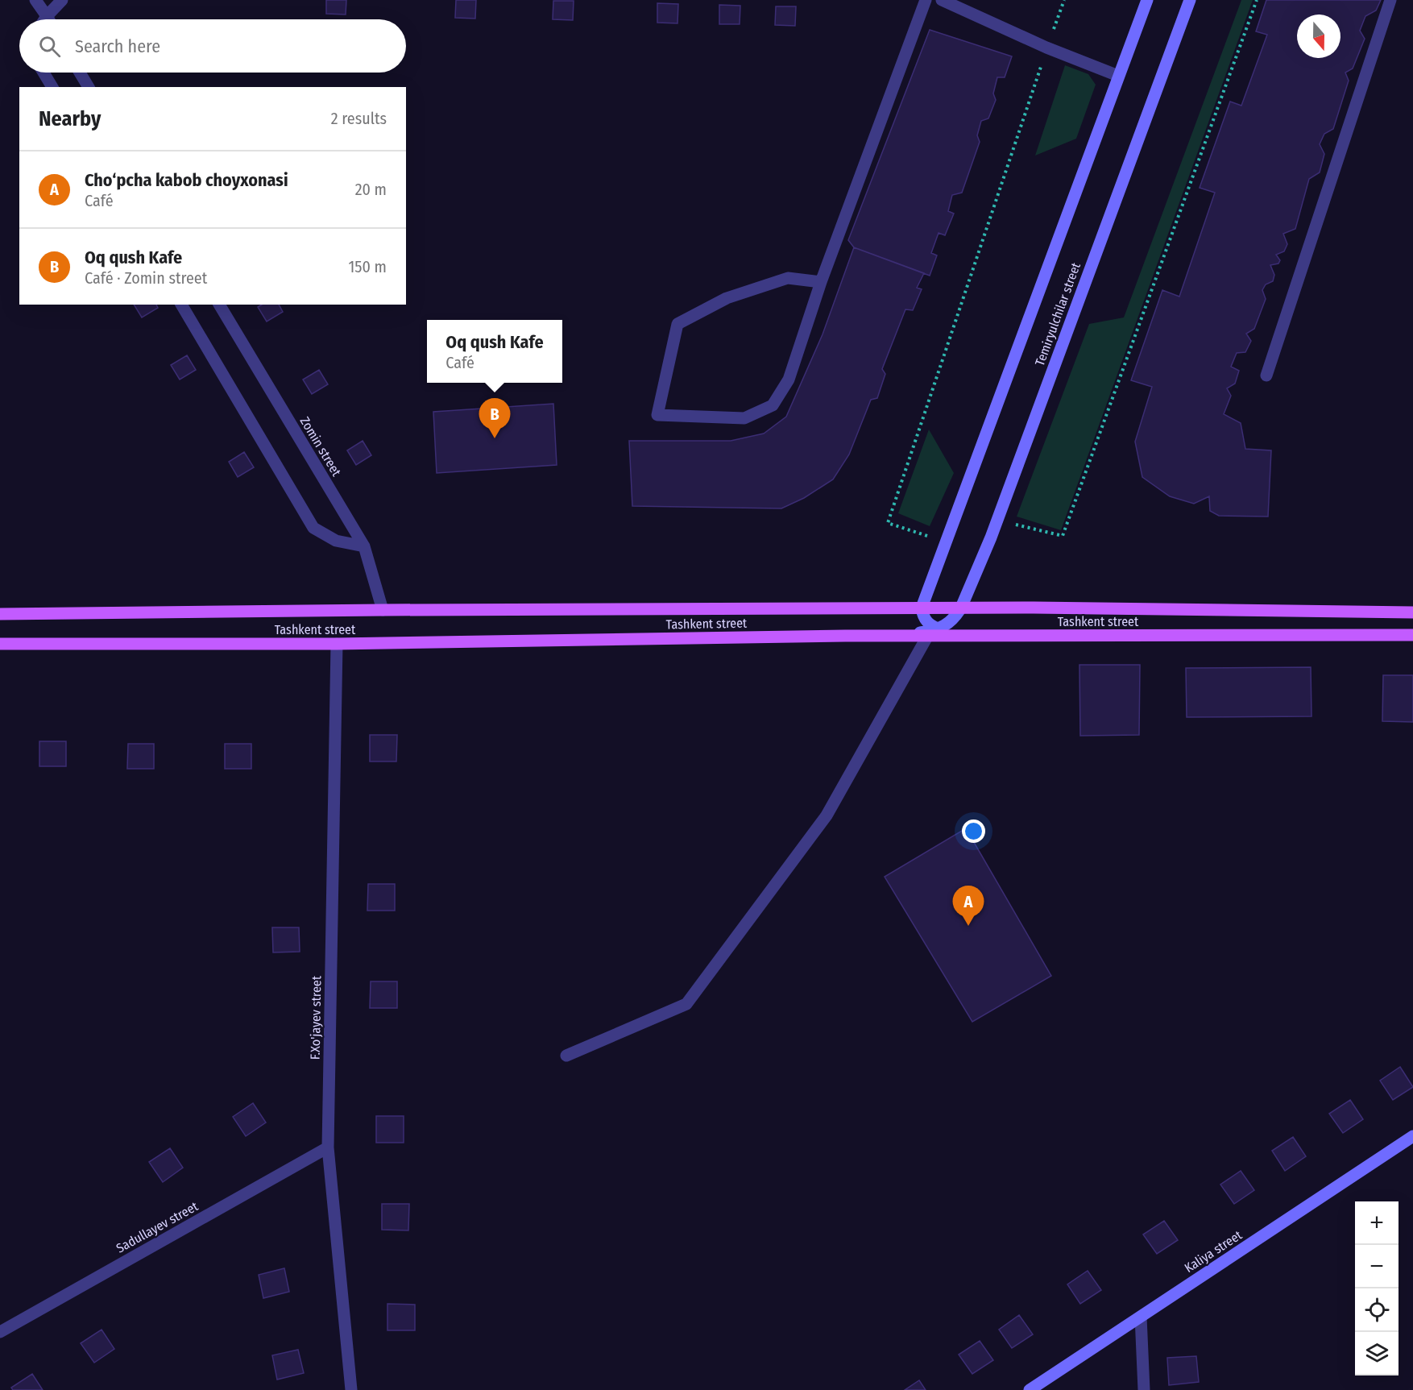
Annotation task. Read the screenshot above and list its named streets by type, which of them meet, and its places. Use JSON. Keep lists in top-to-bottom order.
{
  "streets": {
    "main road": ["Temiryulchilar street", "Tashkent street", "Kaliya street"],
    "street": ["Zomin street", "F.Хo'jayev street", "Sadullayev street"]
  },
  "crossings": [
    ["Temiryulchilar street", "Tashkent street"],
    ["Zomin street", "Tashkent street"],
    ["Tashkent street", "F.Хo'jayev street"],
    ["F.Хo'jayev street", "Sadullayev street"]
  ],
  "north": "bottom",
  "page": {
    "search": "Search here",
    "heading": ["Nearby", "2 results"],
    "list": [
      {
        "mark": "A",
        "name": "Cho‘pcha kabob choyxonasi",
        "note": "Café",
        "value": "20 m"
      },
      {
        "mark": "B",
        "name": "Oq qush Kafe",
        "note": "Café · Zomin street",
        "value": "150 m"
      }
    ],
    "popup": ["Oq qush Kafe", "Café"],
    "pins": ["B", "A"],
    "map_buttons": ["+", "−"]
  }
}
